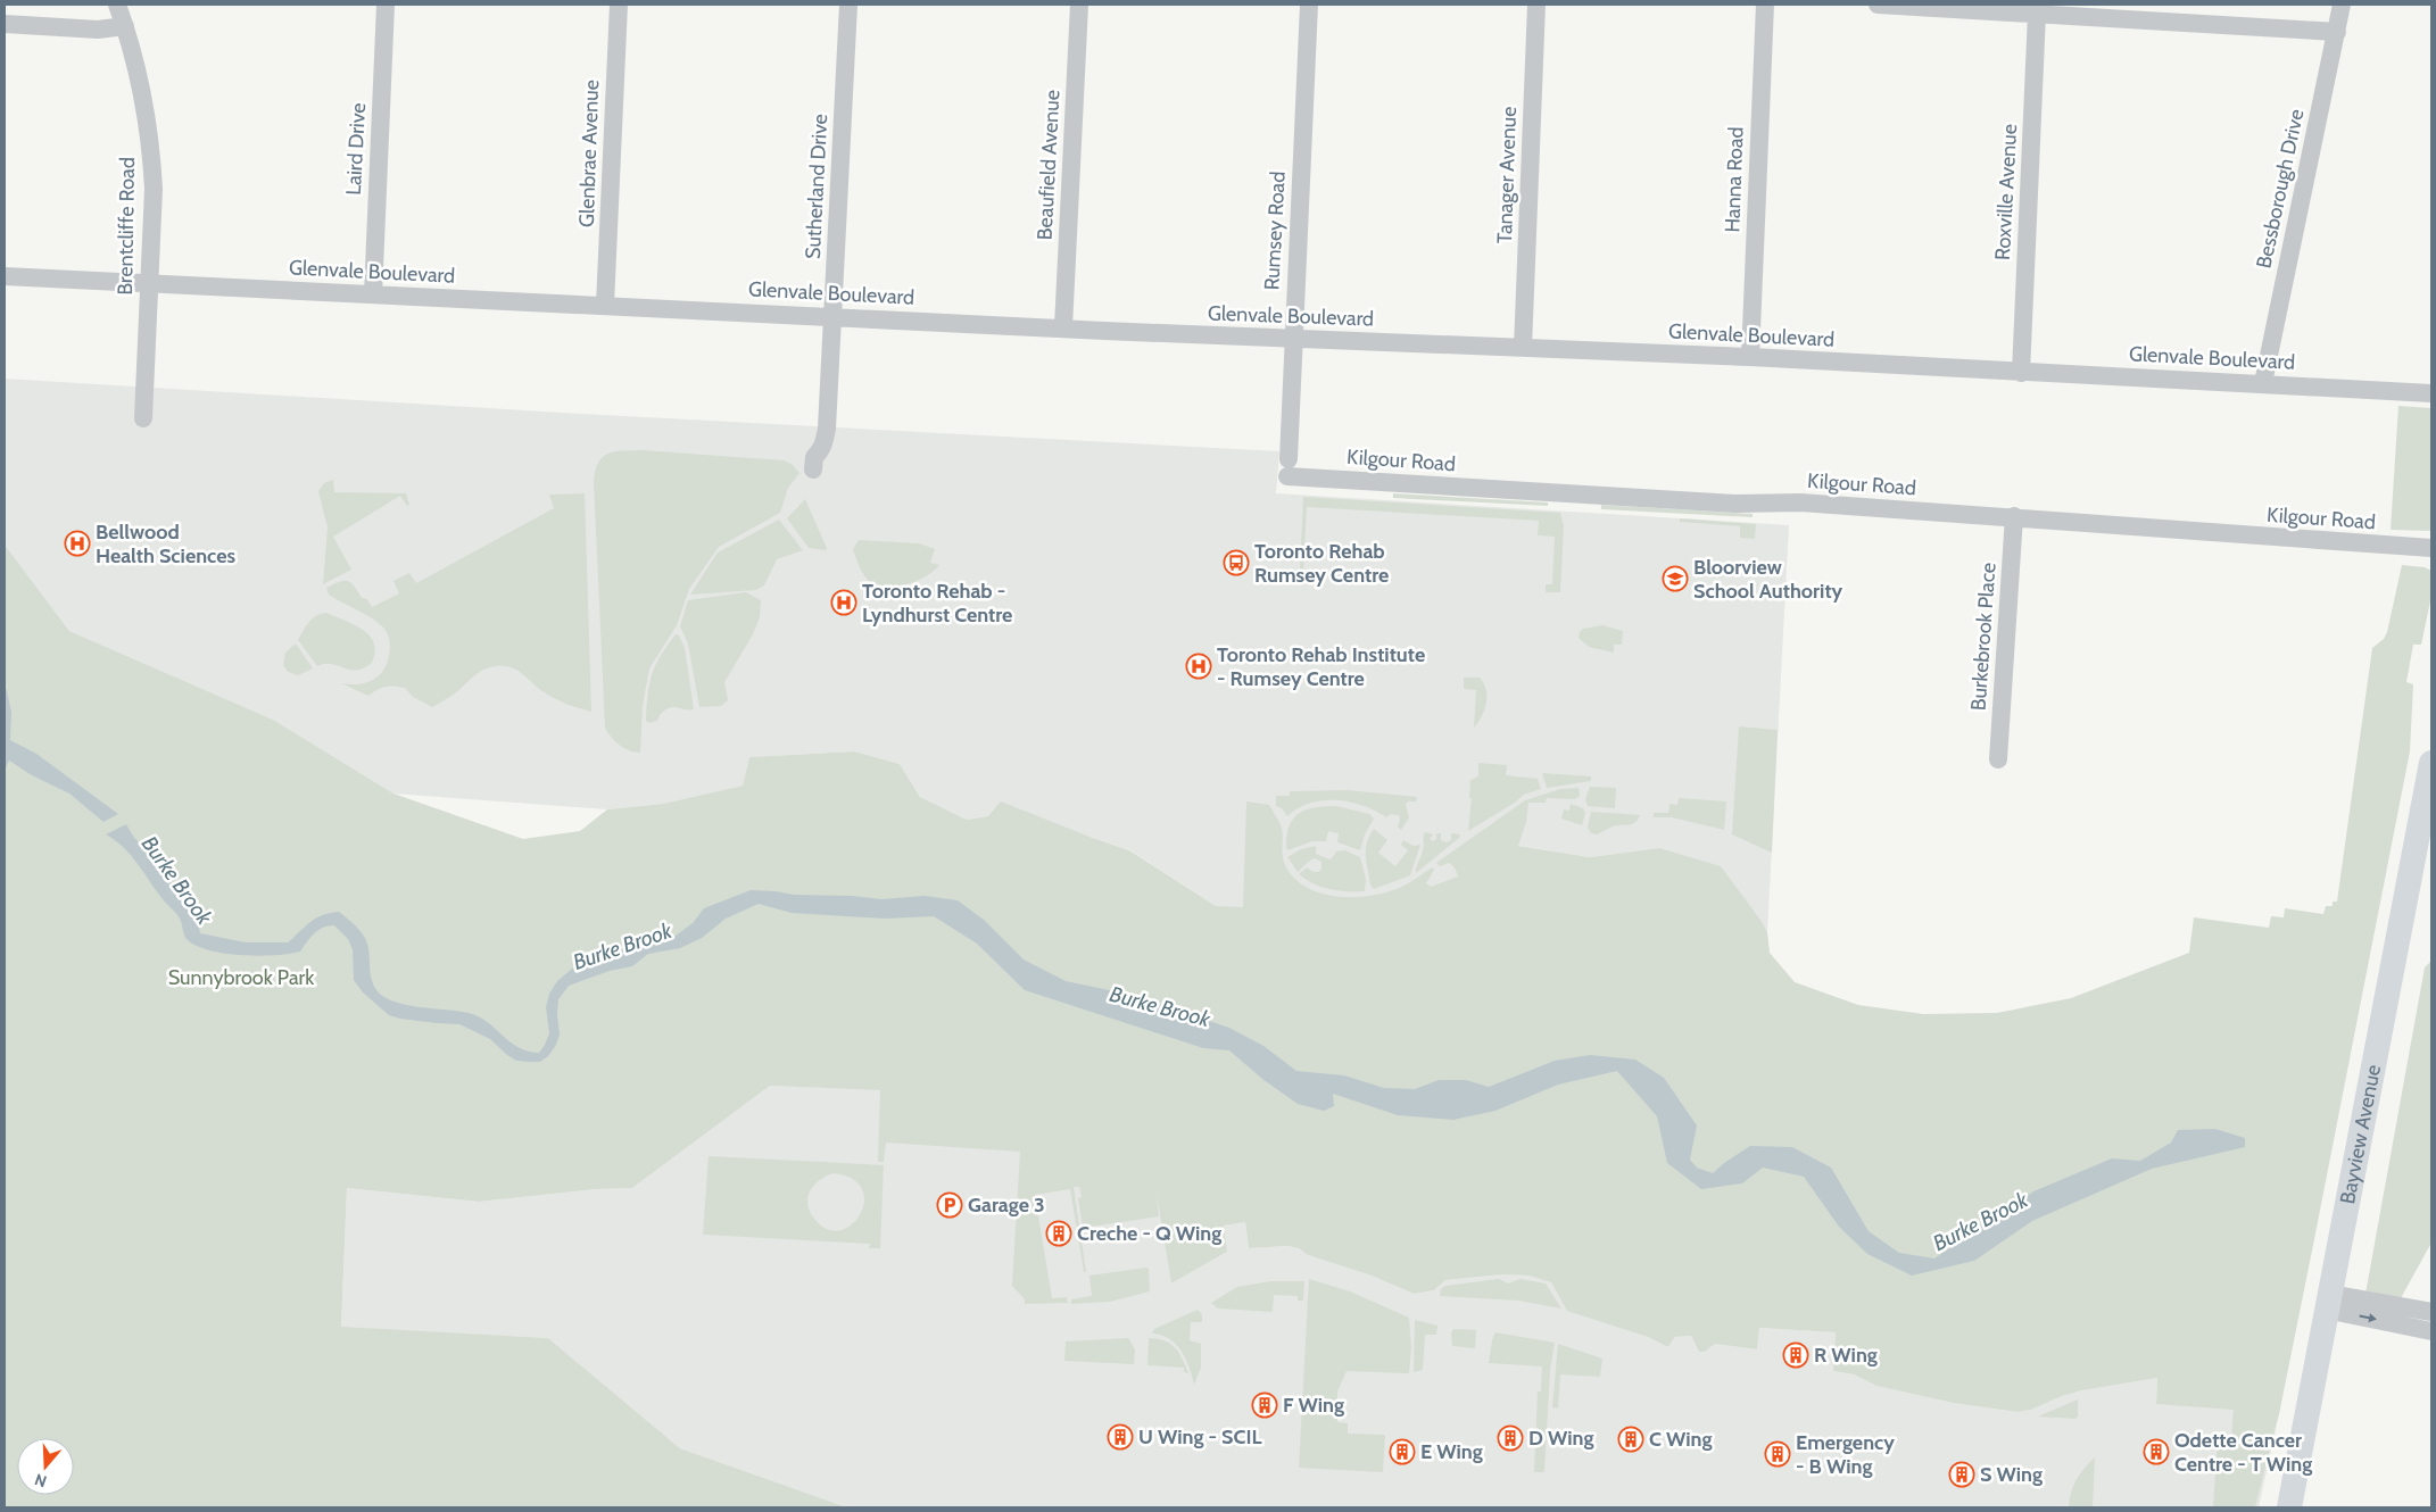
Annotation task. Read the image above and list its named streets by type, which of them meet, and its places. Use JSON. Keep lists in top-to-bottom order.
{
  "streets": {
    "main road": ["Bayview Avenue"],
    "street": [
      "Laird Drive",
      "Glenbrae Avenue",
      "Beaufield Avenue",
      "Tanager Avenue",
      "Hanna Road",
      "Sutherland Drive",
      "Bessborough Drive",
      "Roxville Avenue",
      "Brentcliffe Road",
      "Rumsey Road",
      "Glenvale Boulevard",
      "Kilgour Road",
      "Burkebrook Place"
    ]
  },
  "crossings": [
    ["Laird Drive", "Glenvale Boulevard"],
    ["Glenbrae Avenue", "Glenvale Boulevard"],
    ["Beaufield Avenue", "Glenvale Boulevard"],
    ["Tanager Avenue", "Glenvale Boulevard"],
    ["Hanna Road", "Glenvale Boulevard"],
    ["Sutherland Drive", "Glenvale Boulevard"],
    ["Bessborough Drive", "Glenvale Boulevard"],
    ["Roxville Avenue", "Glenvale Boulevard"],
    ["Brentcliffe Road", "Glenvale Boulevard"],
    ["Rumsey Road", "Glenvale Boulevard"],
    ["Rumsey Road", "Kilgour Road"],
    ["Kilgour Road", "Burkebrook Place"]
  ],
  "water": ["Burke Brook"],
  "parks": ["Sunnybrook Park"],
  "places": {
    "hospital": ["Bellwood Health Sciences", "Toronto Rehab - Lyndhurst Centre", "Toronto Rehab Institute - Rumsey Centre"],
    "bus stop": ["Toronto Rehab Rumsey Centre"],
    "school or university": ["Bloorview School Authority"],
    "parking": ["Garage 3"],
    "building": [
      "Creche - Q Wing",
      "R Wing",
      "F Wing",
      "U Wing - SCIL",
      "D Wing",
      "C Wing",
      "E Wing",
      "Odette Cancer Centre - T Wing",
      "Emergency - B Wing",
      "S Wing"
    ]
  },
  "north": "bottom"
}
